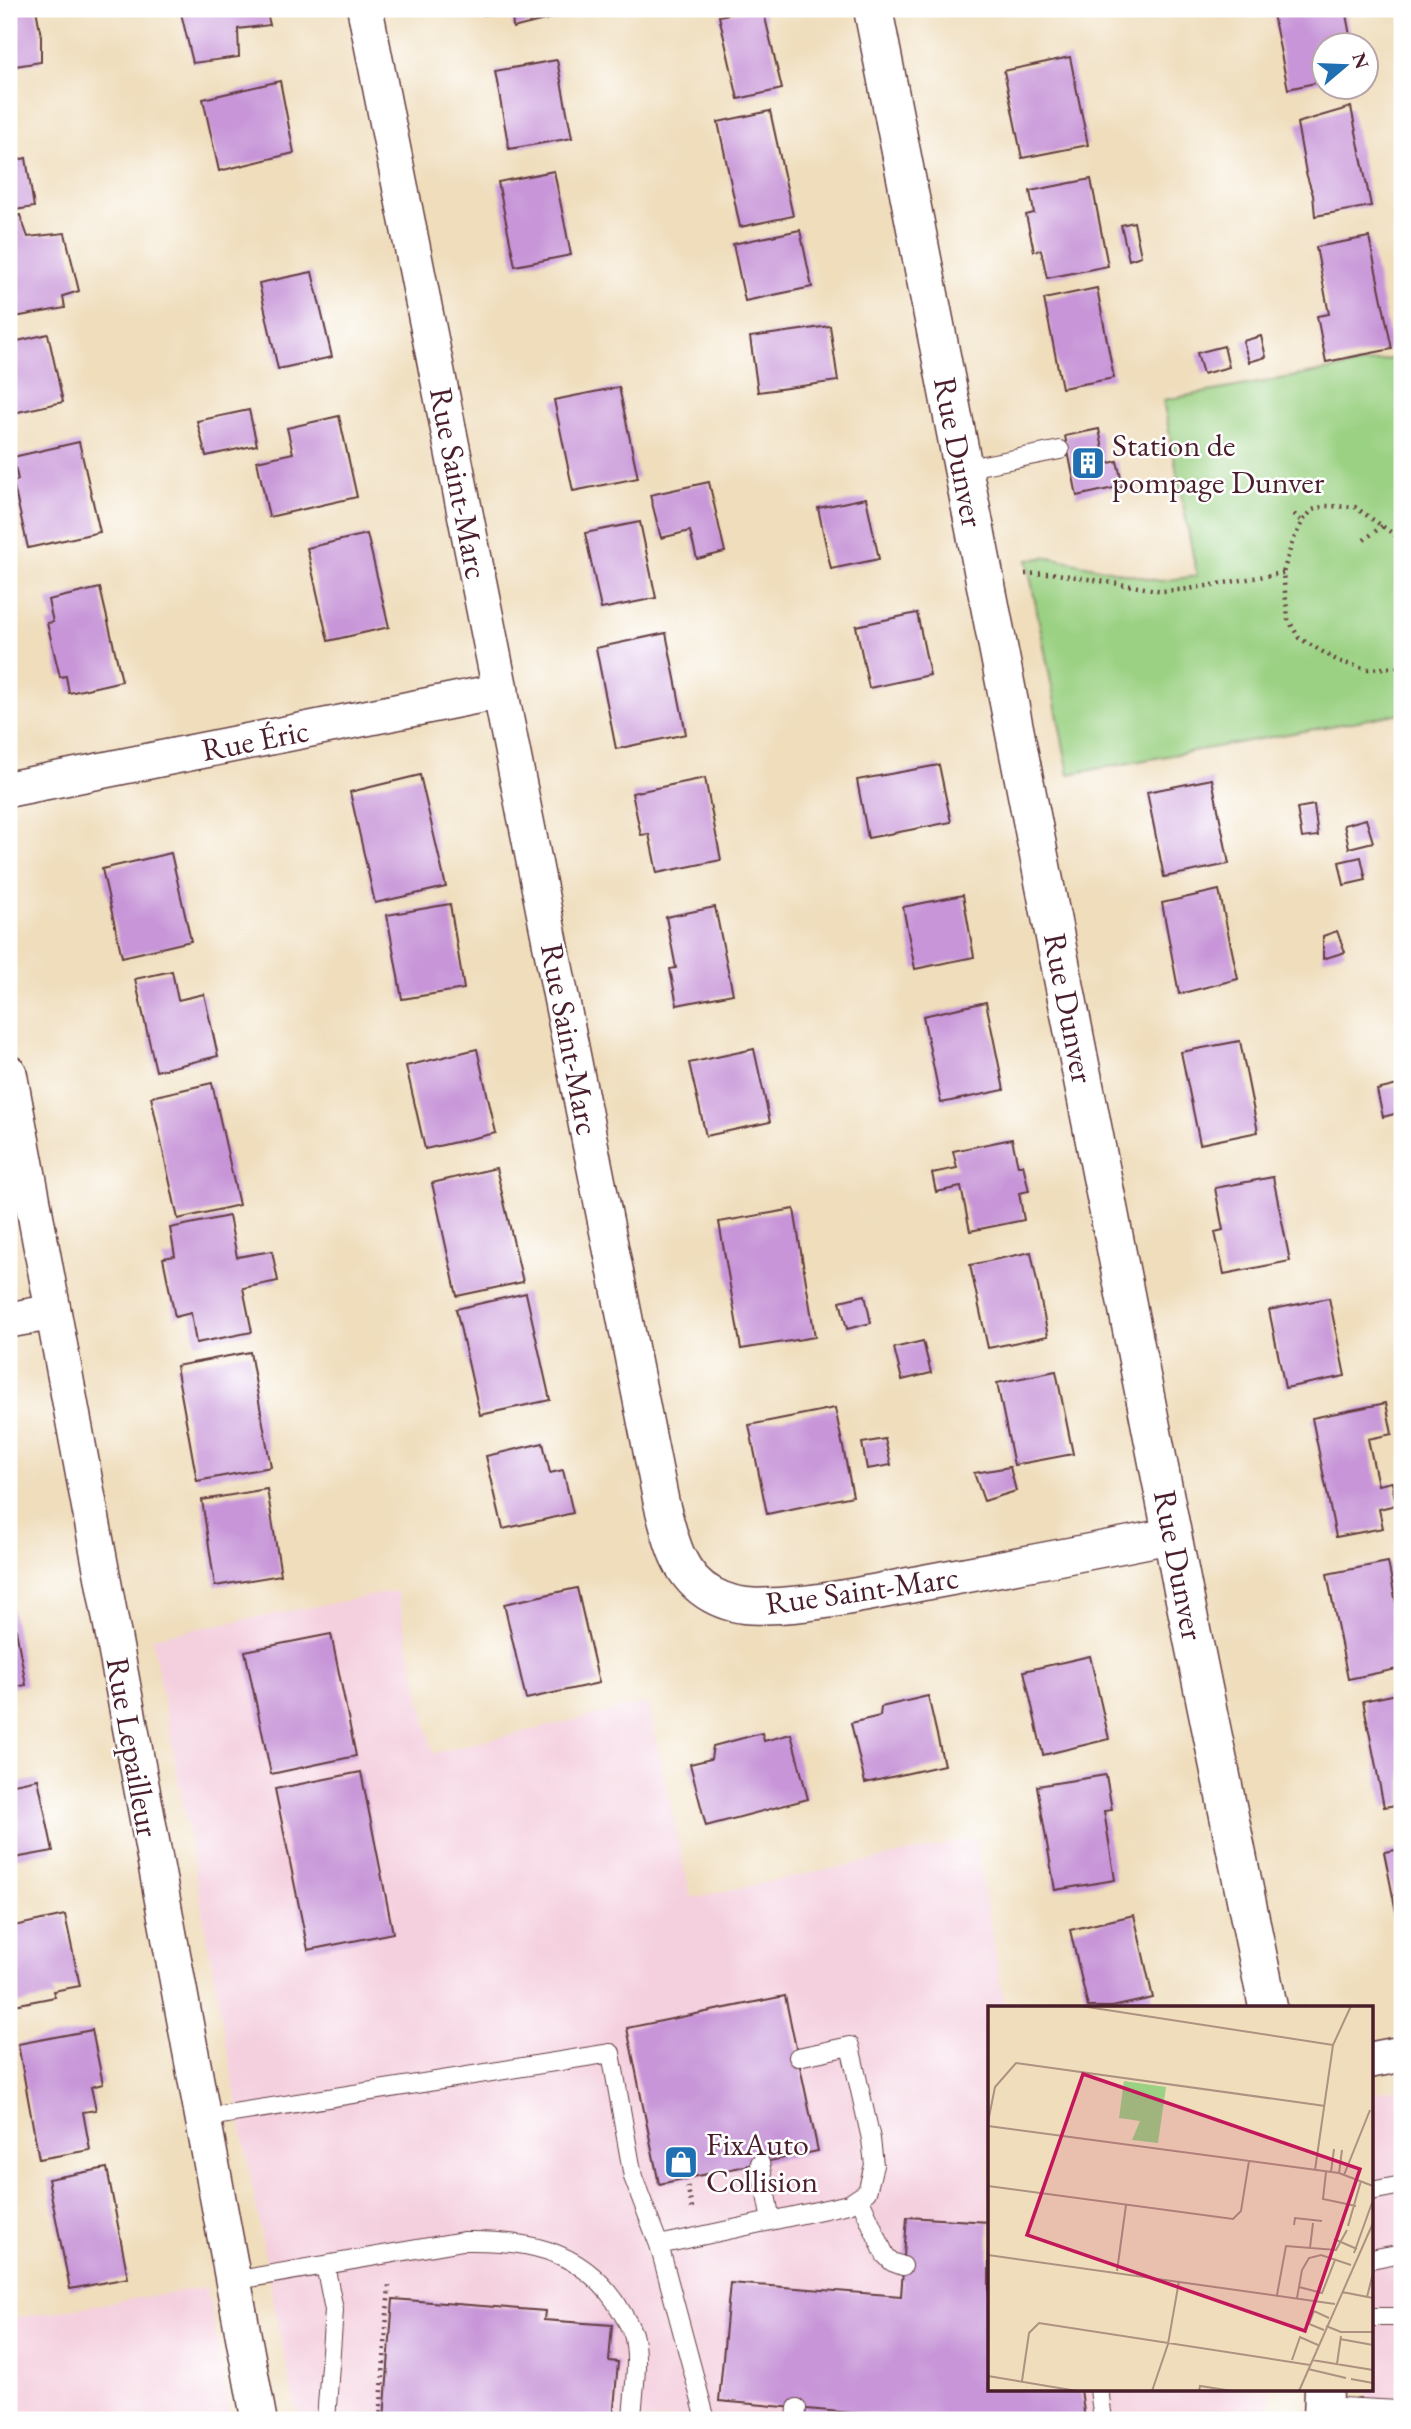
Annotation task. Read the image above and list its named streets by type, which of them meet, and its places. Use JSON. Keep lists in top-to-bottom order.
{
  "streets": {
    "street": [
      "Rue Dunver",
      "Rue Saint-Marc",
      "Rue Éric",
      "Rue Lepailleur"
    ]
  },
  "crossings": [
    ["Rue Dunver", "Rue Saint-Marc"],
    ["Rue Saint-Marc", "Rue Éric"]
  ],
  "places": {
    "building": ["Station de pompage Dunver"],
    "shop": ["FixAuto Collision"]
  },
  "north": "right"
}
